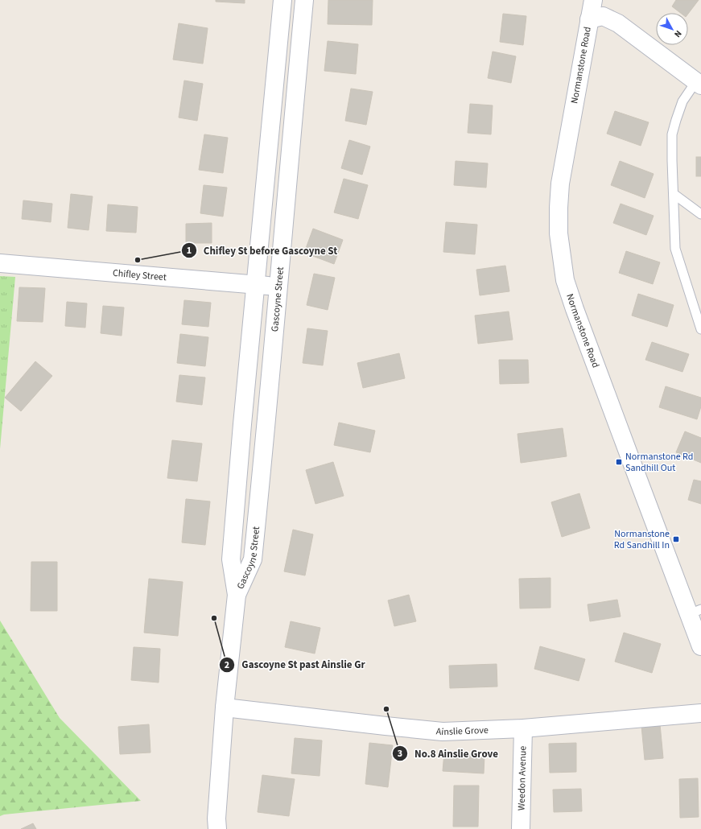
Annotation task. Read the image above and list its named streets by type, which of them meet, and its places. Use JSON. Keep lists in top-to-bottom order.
{
  "streets": {
    "street": [
      "Normanstone Road",
      "Chifley Street",
      "Gascoyne Street",
      "Ainslie Grove",
      "Weedon Avenue"
    ]
  },
  "crossings": [
    ["Chifley Street", "Gascoyne Street"],
    ["Gascoyne Street", "Ainslie Grove"],
    ["Ainslie Grove", "Weedon Avenue"]
  ],
  "places": {
    "other": ["Chifley St before Gascoyne St", "Gascoyne St past Ainslie Gr", "No.8 Ainslie Grove"],
    "transit": ["Normanstone Rd Sandhill Out", "Normanstone Rd Sandhill In"]
  },
  "north": "bottom right"
}
